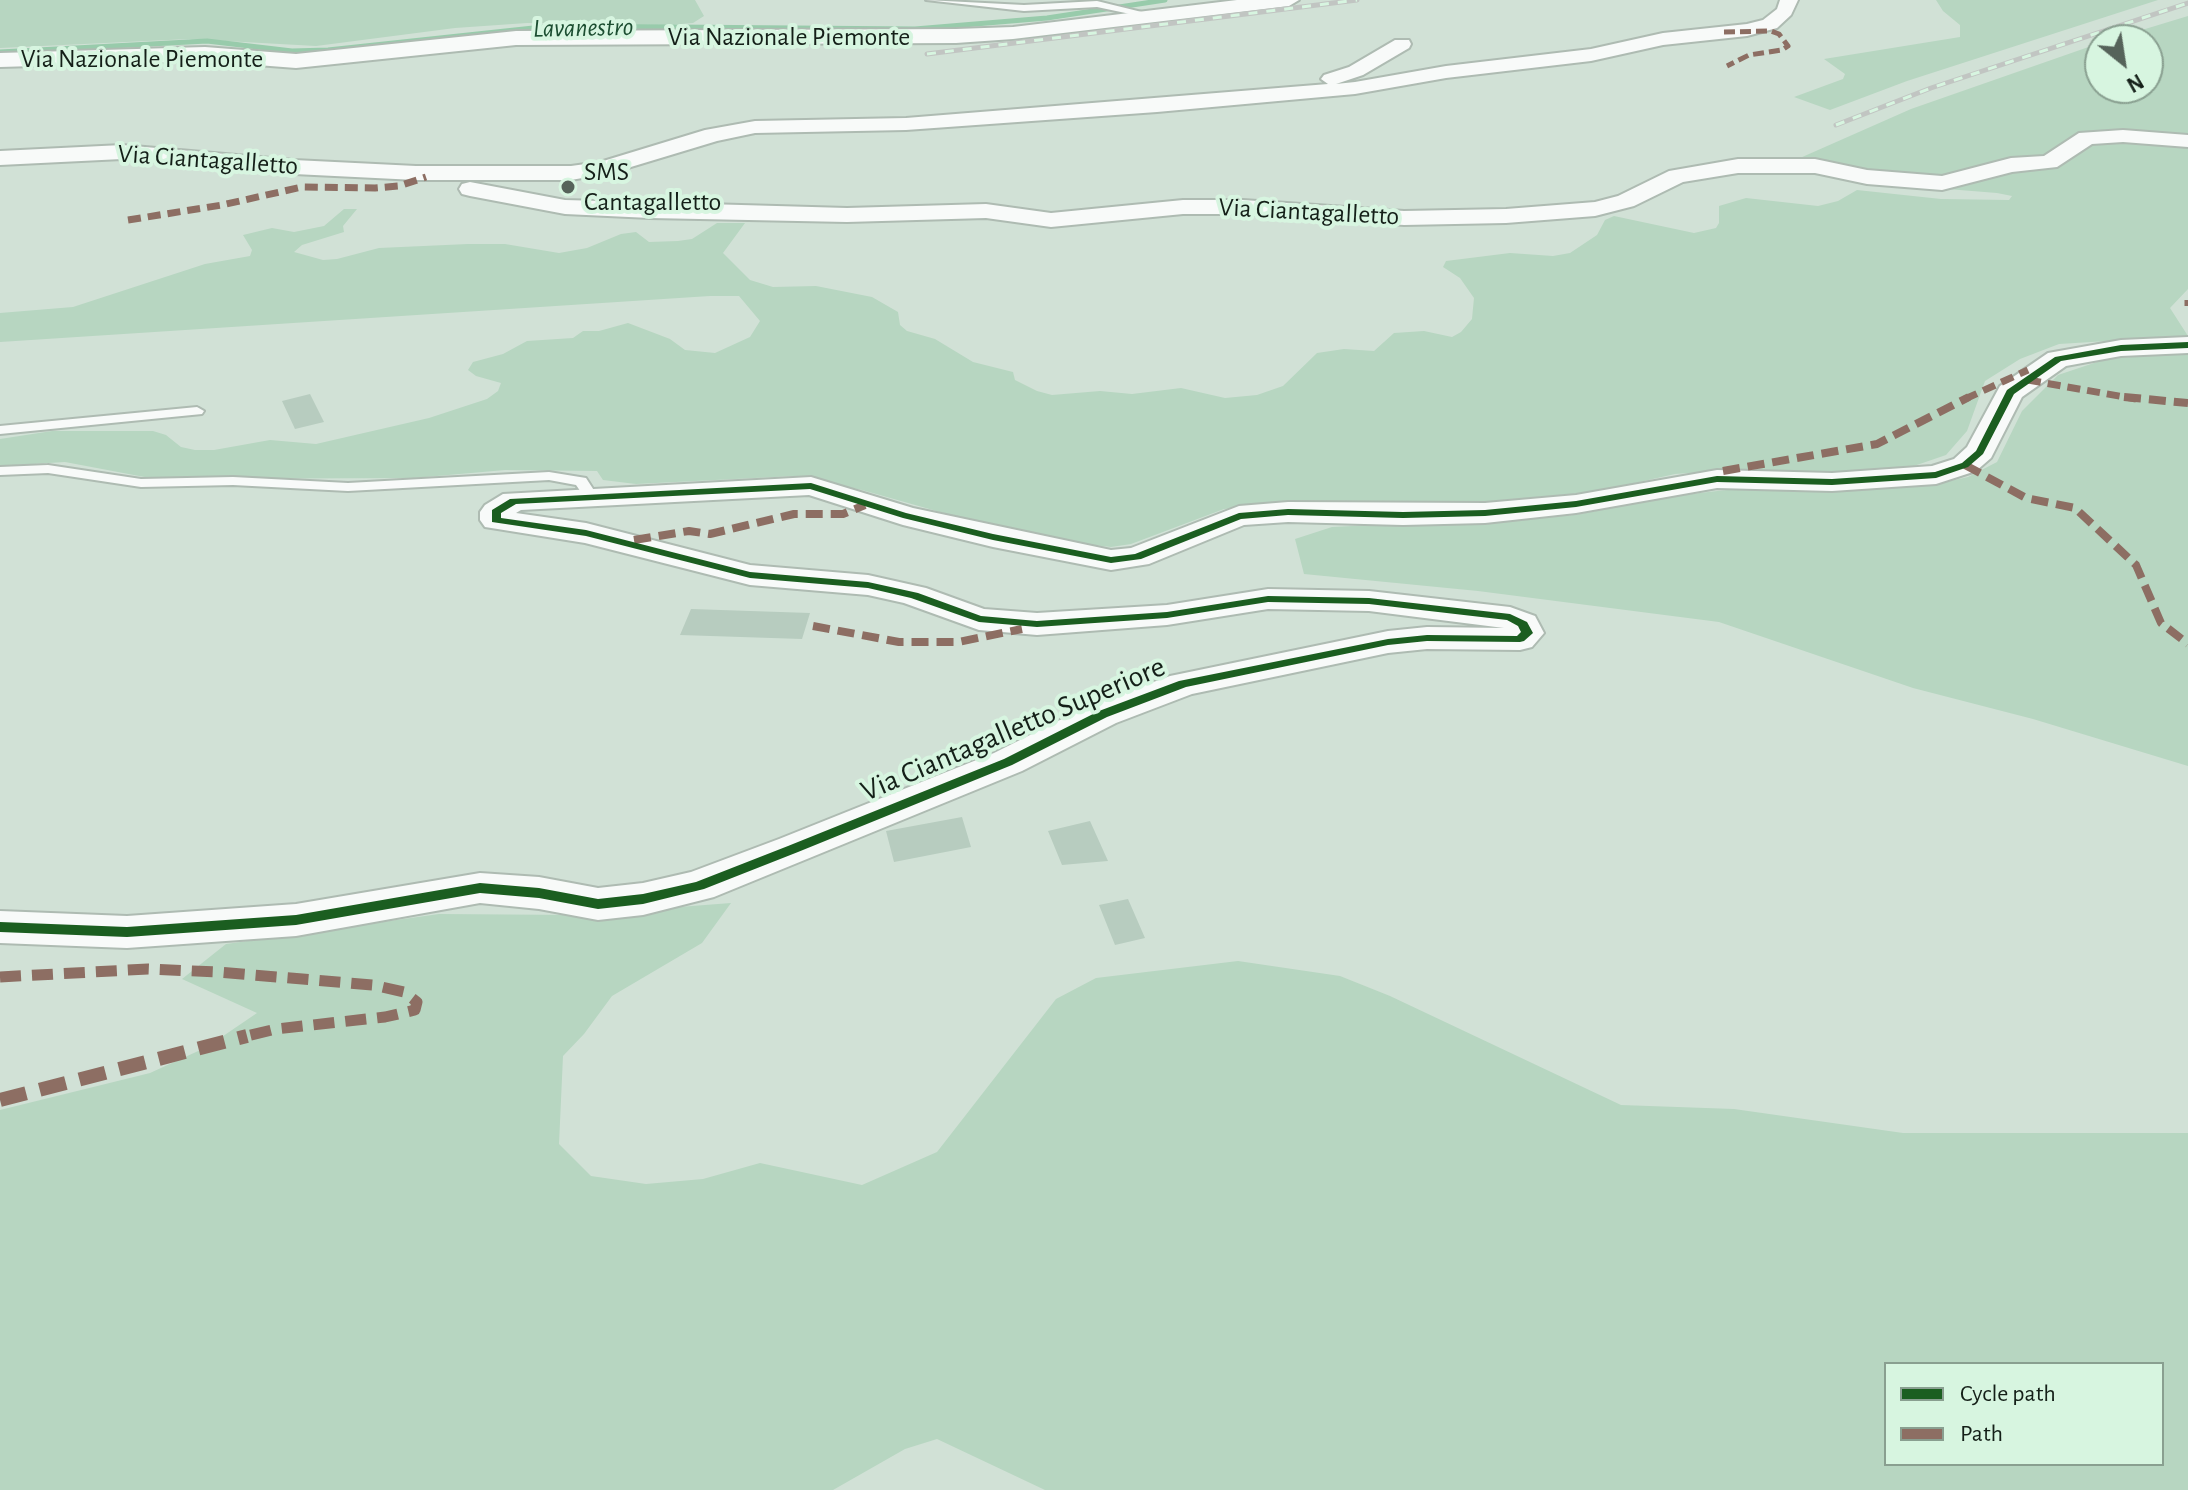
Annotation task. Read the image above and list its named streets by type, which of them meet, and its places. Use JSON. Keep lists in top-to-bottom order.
{
  "streets": {
    "main road": ["Via Nazionale Piemonte"],
    "street": ["Via Ciantagalletto", "Via Ciantagalletto Superiore"]
  },
  "water": ["Lavanestro"],
  "places": ["SMS Cantagalletto"],
  "legend": ["Cycle path", "Path"],
  "north": "bottom right"
}
